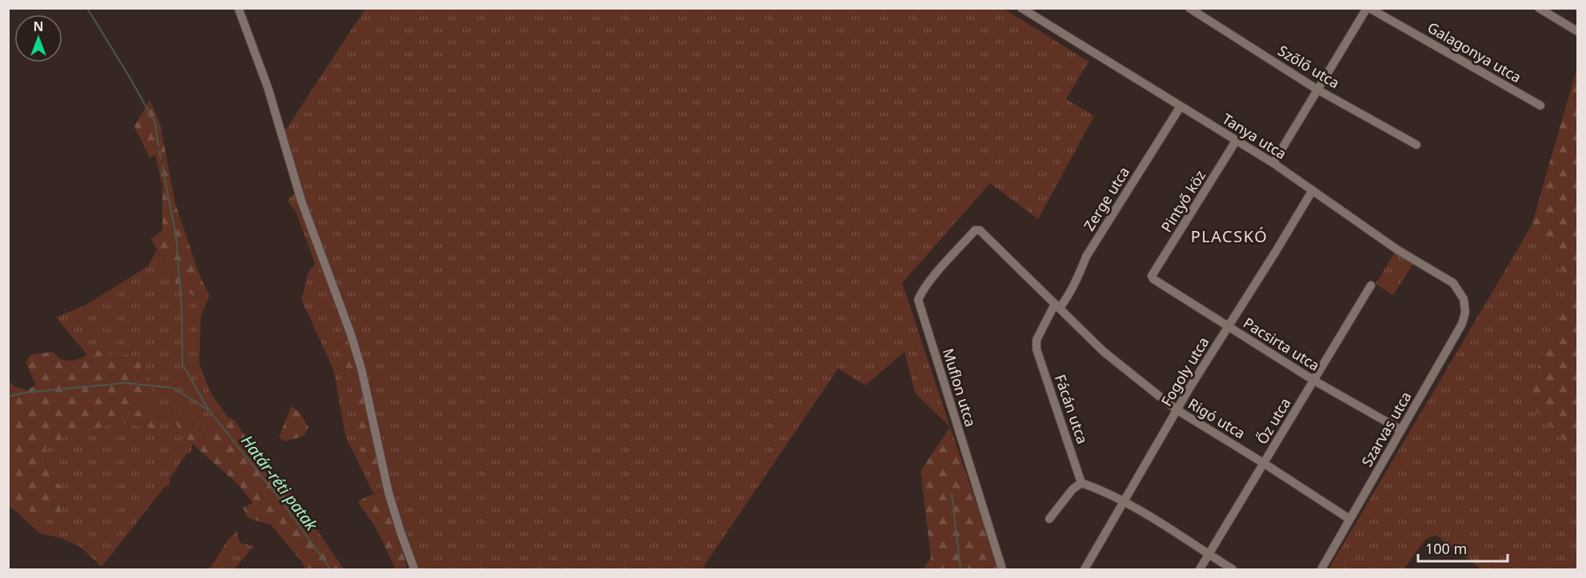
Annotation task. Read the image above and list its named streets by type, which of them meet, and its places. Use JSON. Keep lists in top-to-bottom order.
{
  "streets": {
    "street": [
      "Galagonya utca",
      "Szőlő utca",
      "Tanya utca",
      "Zerge utca",
      "Pintyő köz",
      "Pacsirta utca",
      "Fogoly utca",
      "Muflon utca",
      "Fácán utca",
      "Rigó utca",
      "Őz utca",
      "Szarvas utca"
    ]
  },
  "crossings": [
    ["Tanya utca", "Zerge utca"],
    ["Tanya utca", "Pintyő köz"],
    ["Tanya utca", "Fogoly utca"],
    ["Tanya utca", "Szarvas utca"],
    ["Zerge utca", "Fácán utca"],
    ["Zerge utca", "Rigó utca"],
    ["Pintyő köz", "Pacsirta utca"],
    ["Pacsirta utca", "Fogoly utca"],
    ["Pacsirta utca", "Őz utca"],
    ["Pacsirta utca", "Szarvas utca"],
    ["Fogoly utca", "Rigó utca"],
    ["Muflon utca", "Rigó utca"],
    ["Fácán utca", "Rigó utca"],
    ["Rigó utca", "Őz utca"],
    ["Rigó utca", "Szarvas utca"]
  ],
  "districts": ["PLACSKÓ"],
  "water": ["Határ-réti patak"],
  "scale_bar": "100 m",
  "north": "top"
}
